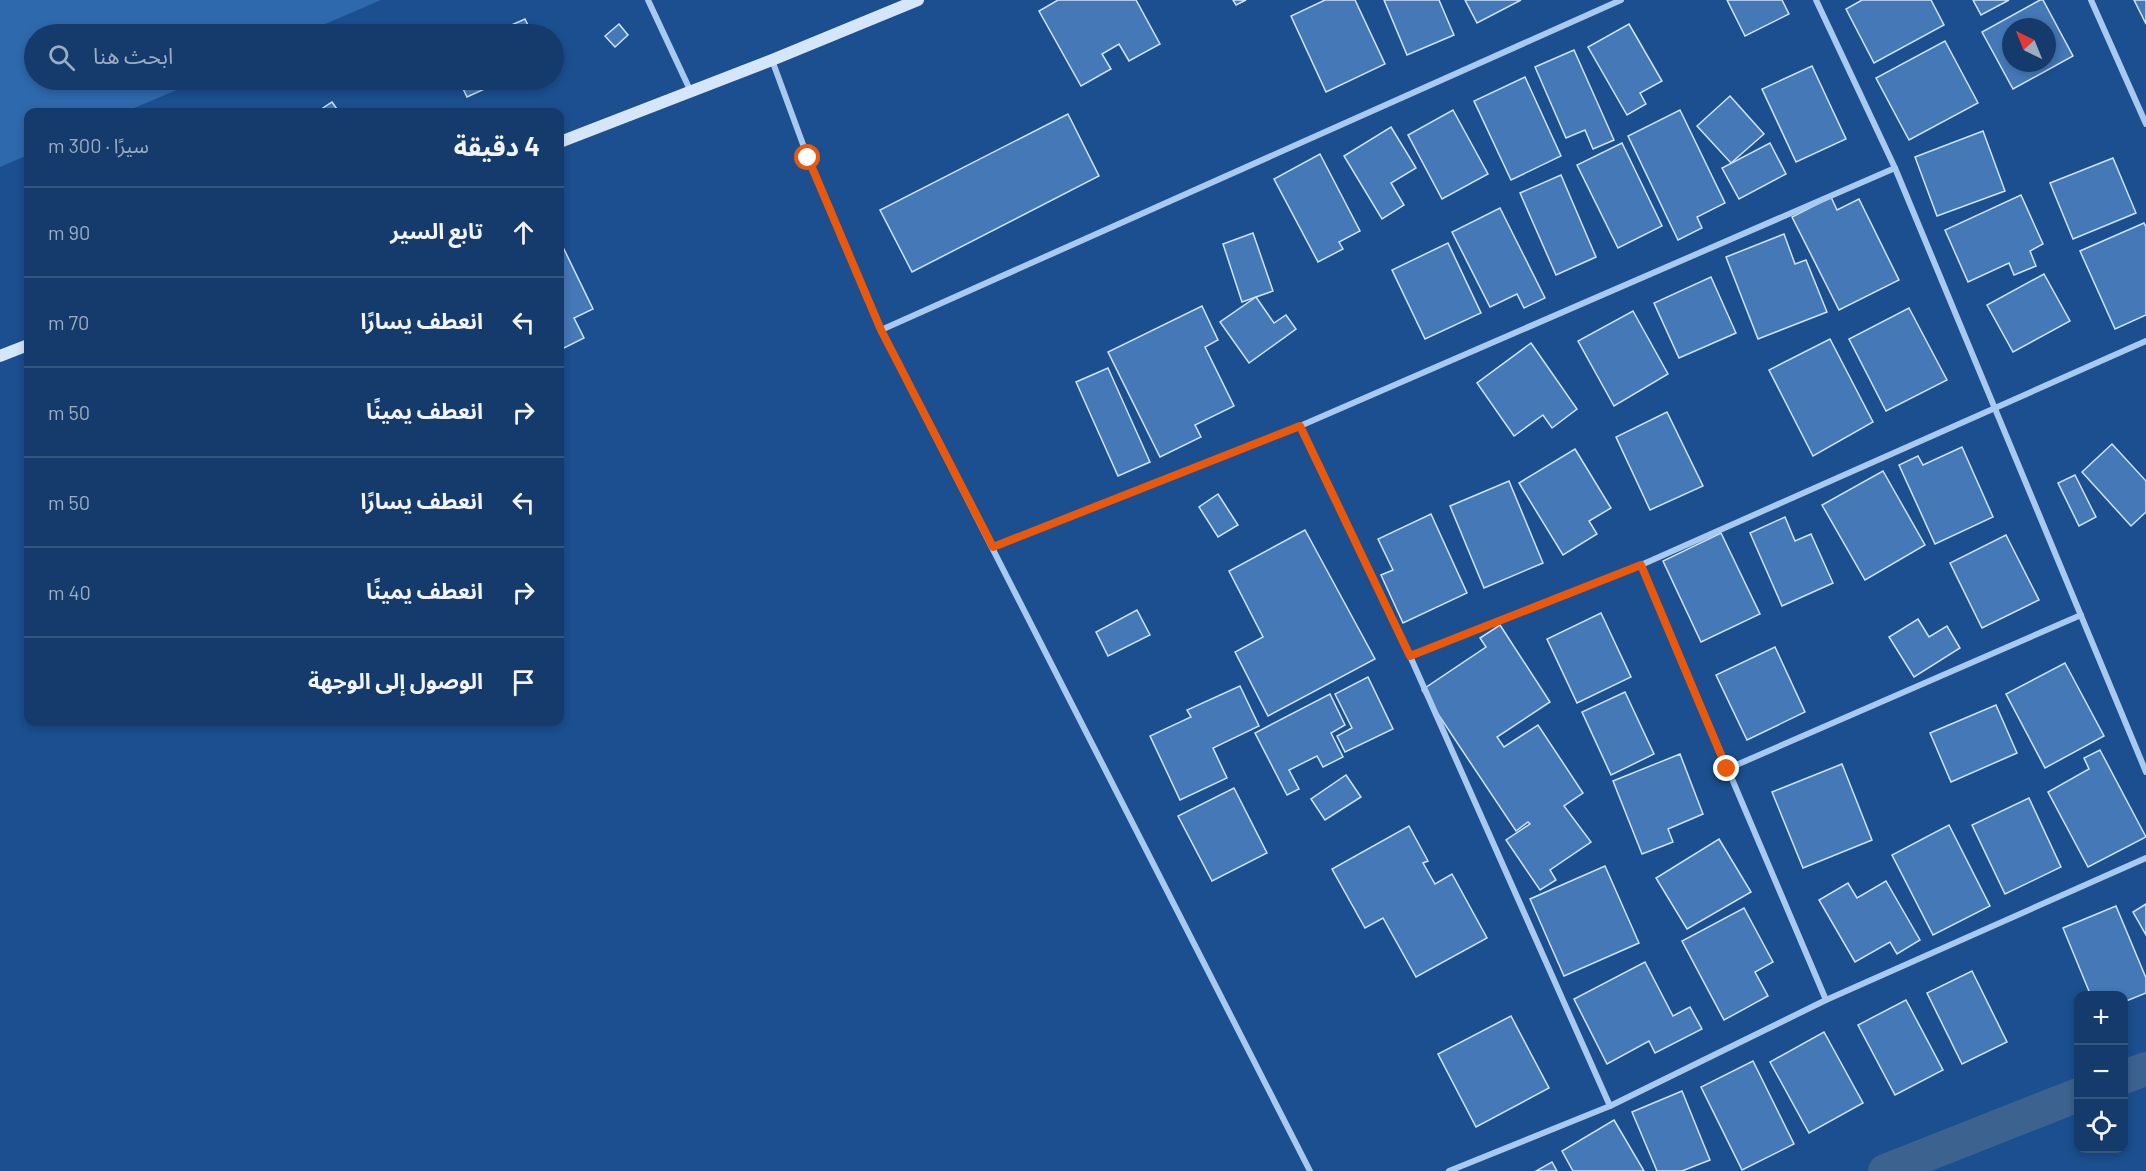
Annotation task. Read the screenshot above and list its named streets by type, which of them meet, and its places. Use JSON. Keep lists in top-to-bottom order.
{
  "north": "top left",
  "page": {
    "search": "ابحث هنا",
    "heading": ["4 دقيقة", "سيرًا · 300 m"],
    "list": [
      ["تابع السير", "90 m"],
      ["انعطف يسارًا", "70 m"],
      ["انعطف يمينًا", "50 m"],
      ["انعطف يسارًا", "50 m"],
      ["انعطف يمينًا", "40 m"],
      "الوصول إلى الوجهة"
    ],
    "map_buttons": ["+", "−"]
  }
}
